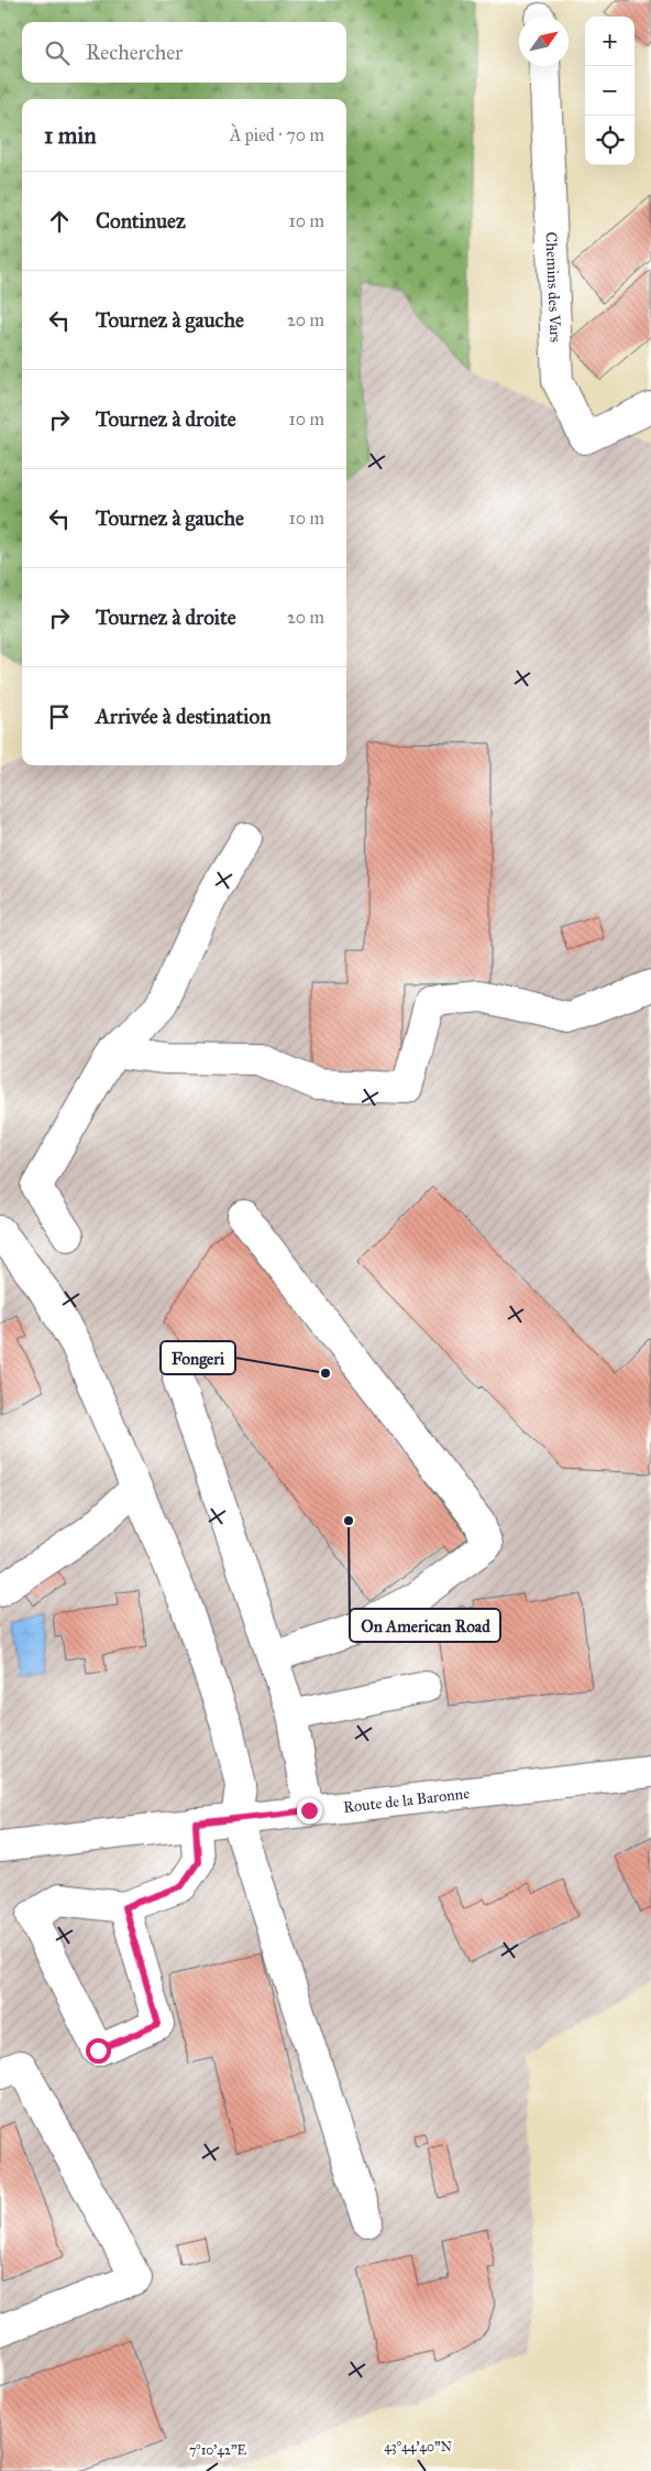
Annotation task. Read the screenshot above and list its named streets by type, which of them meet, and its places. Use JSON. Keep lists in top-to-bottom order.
{
  "streets": {
    "main road": ["Chemins des Vars", "Route de la Baronne"]
  },
  "places": ["Fongeri", "On American Road"],
  "north": "top right",
  "page": {
    "map_buttons": ["+", "−"],
    "search": "Rechercher",
    "heading": ["1 min", "À pied · 70 m"],
    "list": [
      ["Continuez", "10 m"],
      ["Tournez à gauche", "20 m"],
      ["Tournez à droite", "10 m"],
      ["Tournez à gauche", "10 m"],
      ["Tournez à droite", "20 m"],
      "Arrivée à destination"
    ]
  },
  "coordinates": ["43°44'40\"N", "7°10'42\"E"]
}
